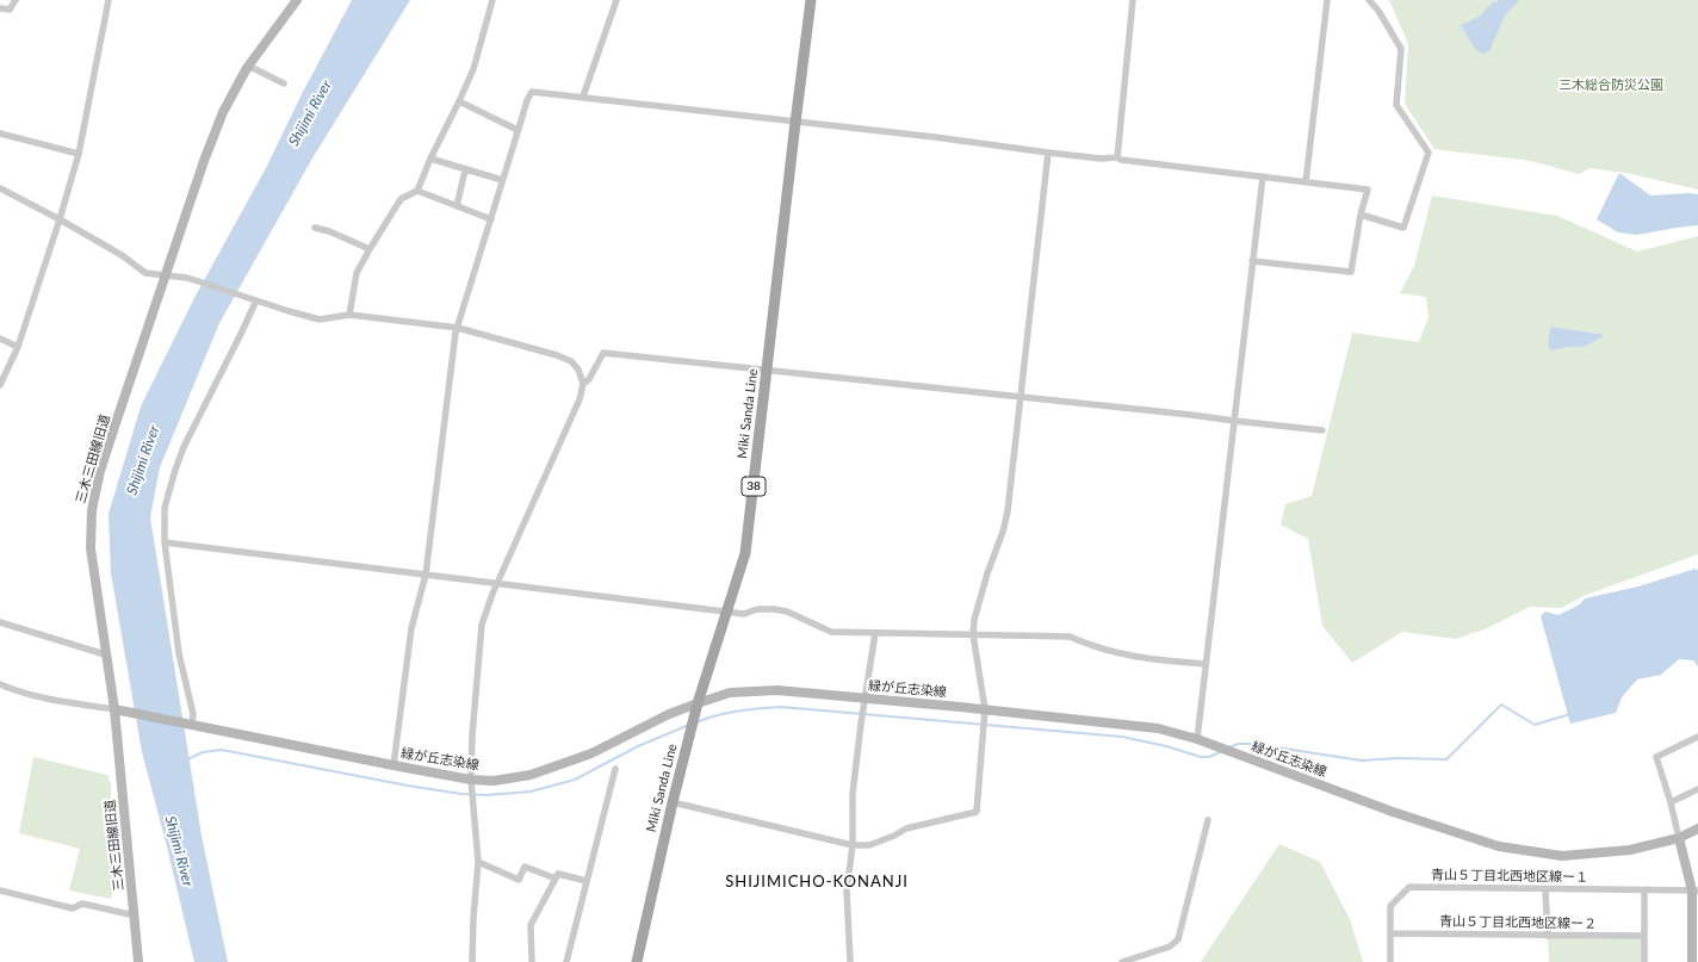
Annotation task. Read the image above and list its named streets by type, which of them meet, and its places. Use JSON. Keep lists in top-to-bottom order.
{
  "streets": {
    "main road": ["Miki Sanda Line", "38"],
    "street": [
      "三木三田線旧道",
      "緑が丘志染線",
      "青山５丁目北西地区線ー１",
      "青山５丁目北西地区線ー２"
    ]
  },
  "crossings": [
    ["Miki Sanda Line", "緑が丘志染線"],
    ["三木三田線旧道", "緑が丘志染線"],
    ["青山５丁目北西地区線ー１", "青山５丁目北西地区線ー２"]
  ],
  "districts": ["SHIJIMICHO-KONANJI"],
  "water": ["Shijimi River"],
  "parks": ["三木総合防災公園"]
}
